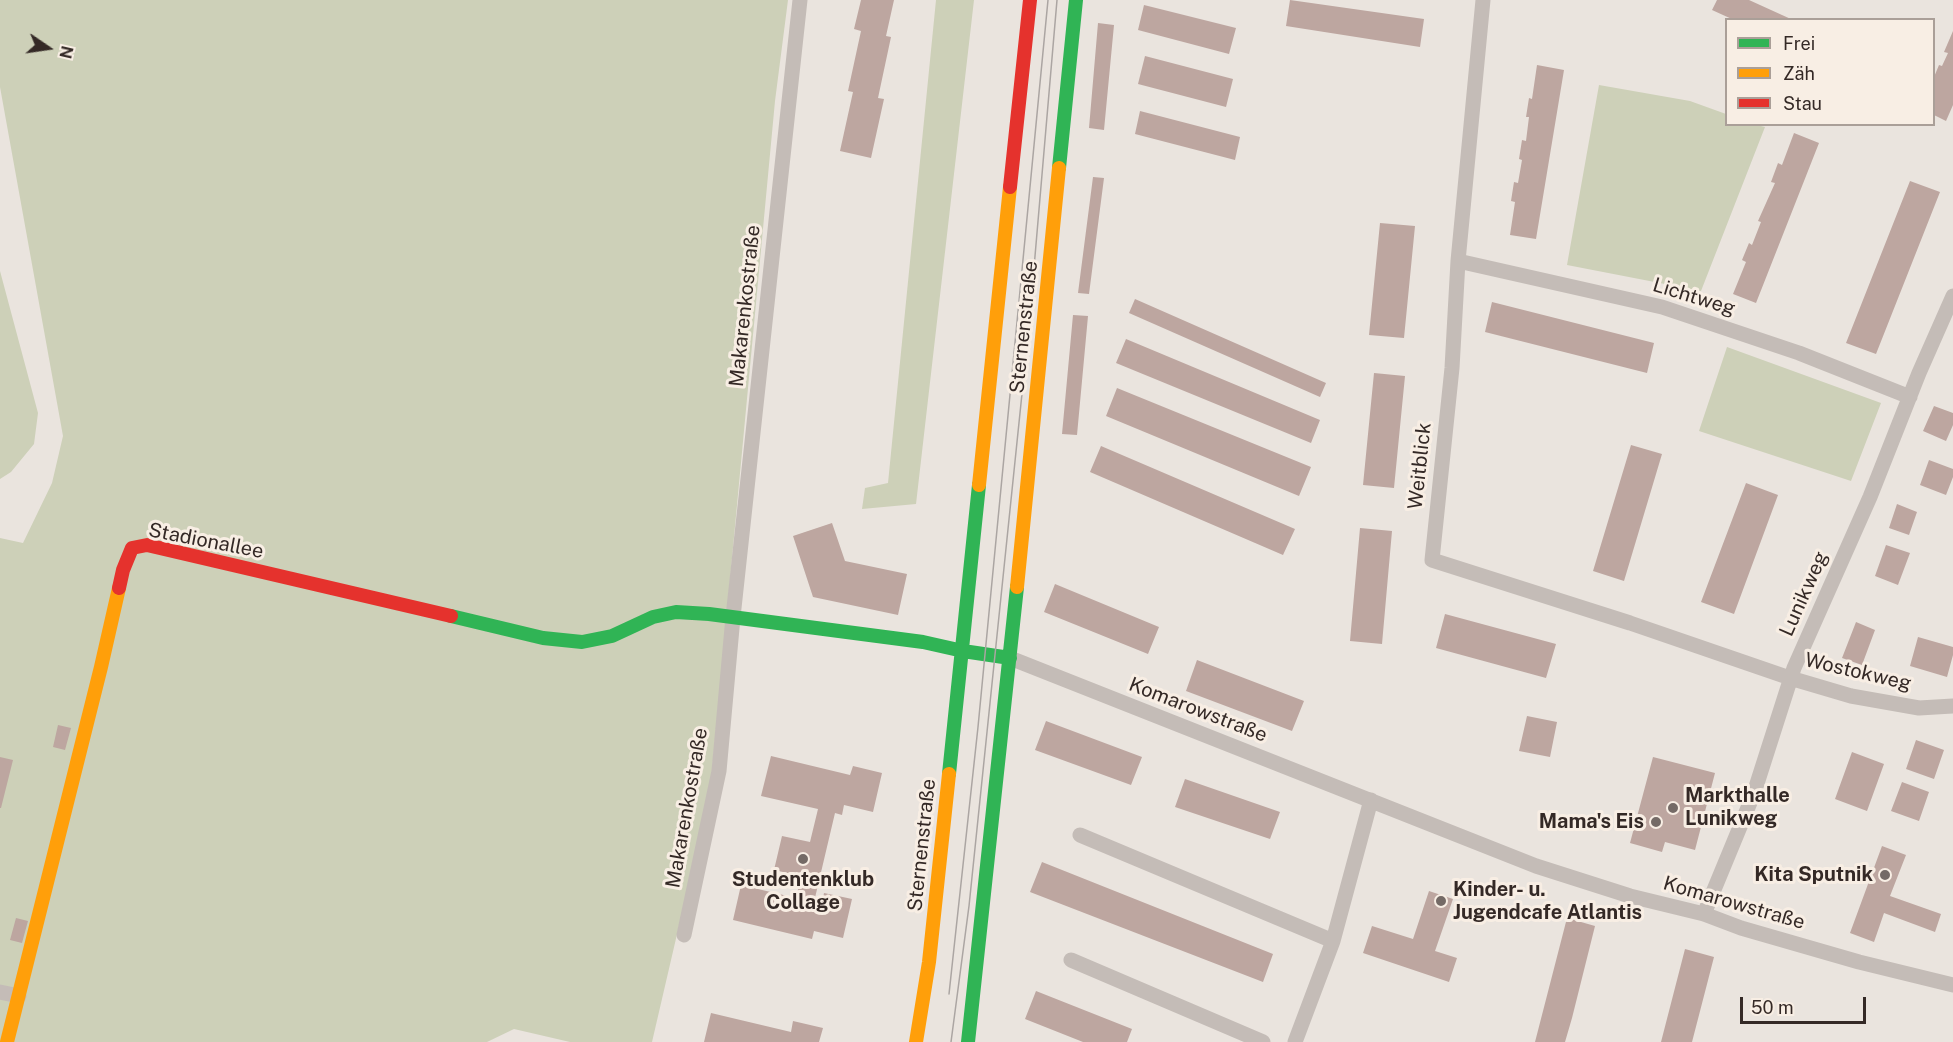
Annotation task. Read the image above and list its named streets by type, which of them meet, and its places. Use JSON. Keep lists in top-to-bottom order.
{
  "streets": {
    "street": [
      "Lichtweg",
      "Makarenkostraße",
      "Sternenstraße",
      "Weitblick",
      "Stadionallee",
      "Lunikweg",
      "Wostokweg",
      "Komarowstraße"
    ]
  },
  "crossings": [
    ["Lichtweg", "Weitblick"],
    ["Lichtweg", "Lunikweg"],
    ["Makarenkostraße", "Stadionallee"],
    ["Sternenstraße", "Komarowstraße"],
    ["Weitblick", "Lunikweg"],
    ["Weitblick", "Wostokweg"],
    ["Lunikweg", "Wostokweg"],
    ["Lunikweg", "Komarowstraße"]
  ],
  "places": [
    "Markthalle Lunikweg",
    "Mama's Eis",
    "Studentenklub Collage",
    "Kita Sputnik",
    "Kinder- u. Jugendcafe Atlantis"
  ],
  "legend": ["Frei", "Zäh", "Stau"],
  "scale_bar": "50 m",
  "north": "right"
}
